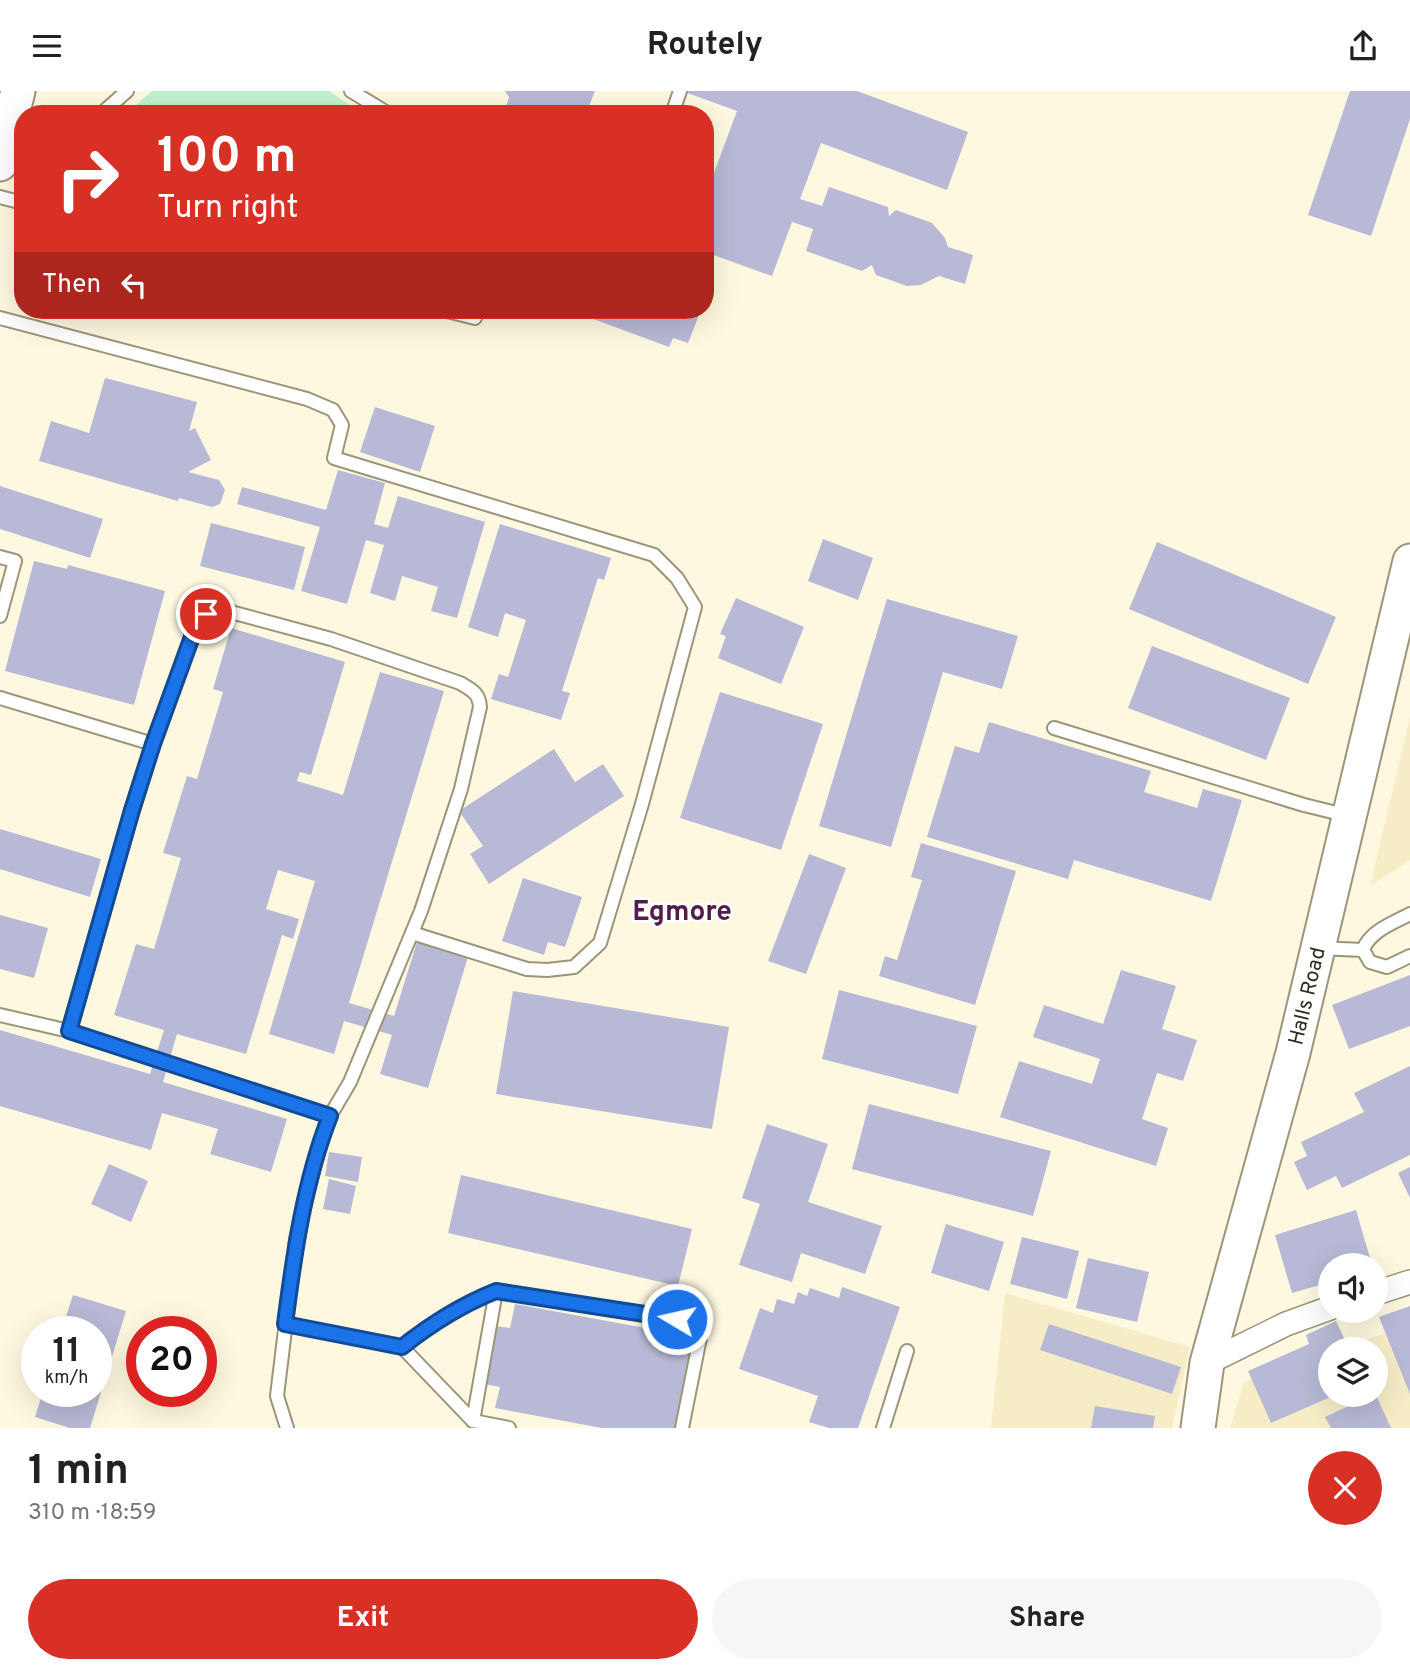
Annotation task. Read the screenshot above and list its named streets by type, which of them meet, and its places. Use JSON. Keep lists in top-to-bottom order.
{
  "streets": {
    "main road": ["Halls Road"]
  },
  "districts": ["Egmore"],
  "page": {
    "header": "Routely",
    "turn": ["100 m", "Turn right"],
    "then": "Then",
    "speed": "11 km/h",
    "limit": "20",
    "heading": ["1 min", "310 m · 18:59"],
    "buttons": ["Exit", "Share"]
  }
}
